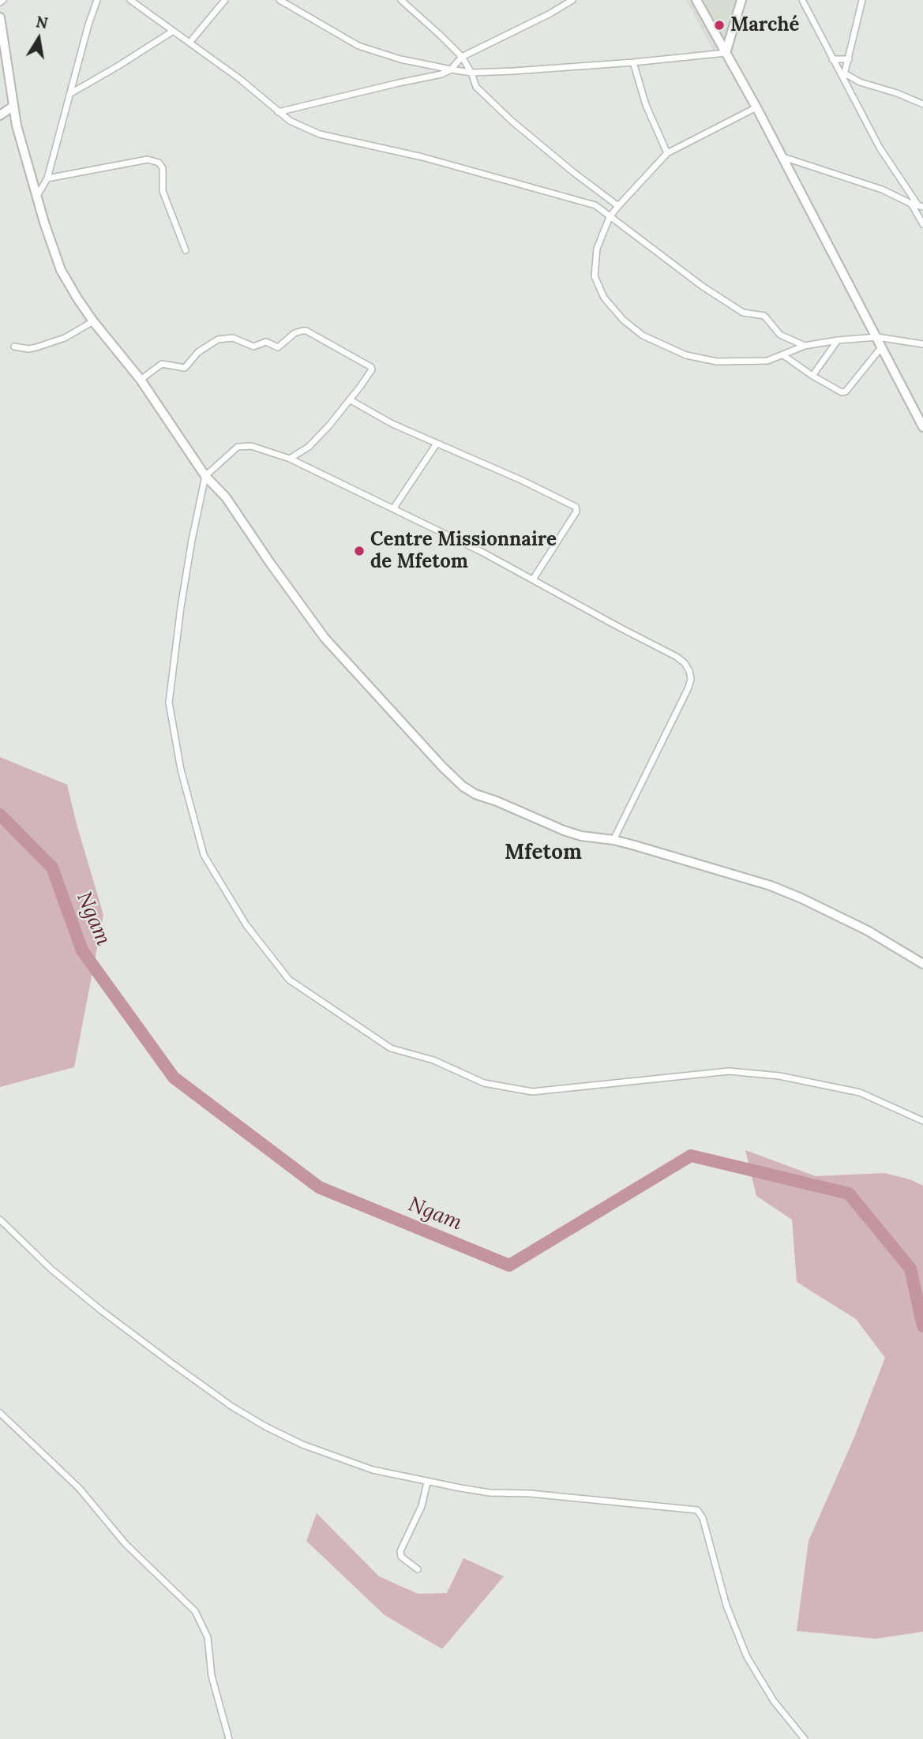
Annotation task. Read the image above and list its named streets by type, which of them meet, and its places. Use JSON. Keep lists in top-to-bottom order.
{
  "districts": ["Mfetom"],
  "water": ["Ngam"],
  "places": ["Marché", "Centre Missionnaire de Mfetom"],
  "north": "top"
}
